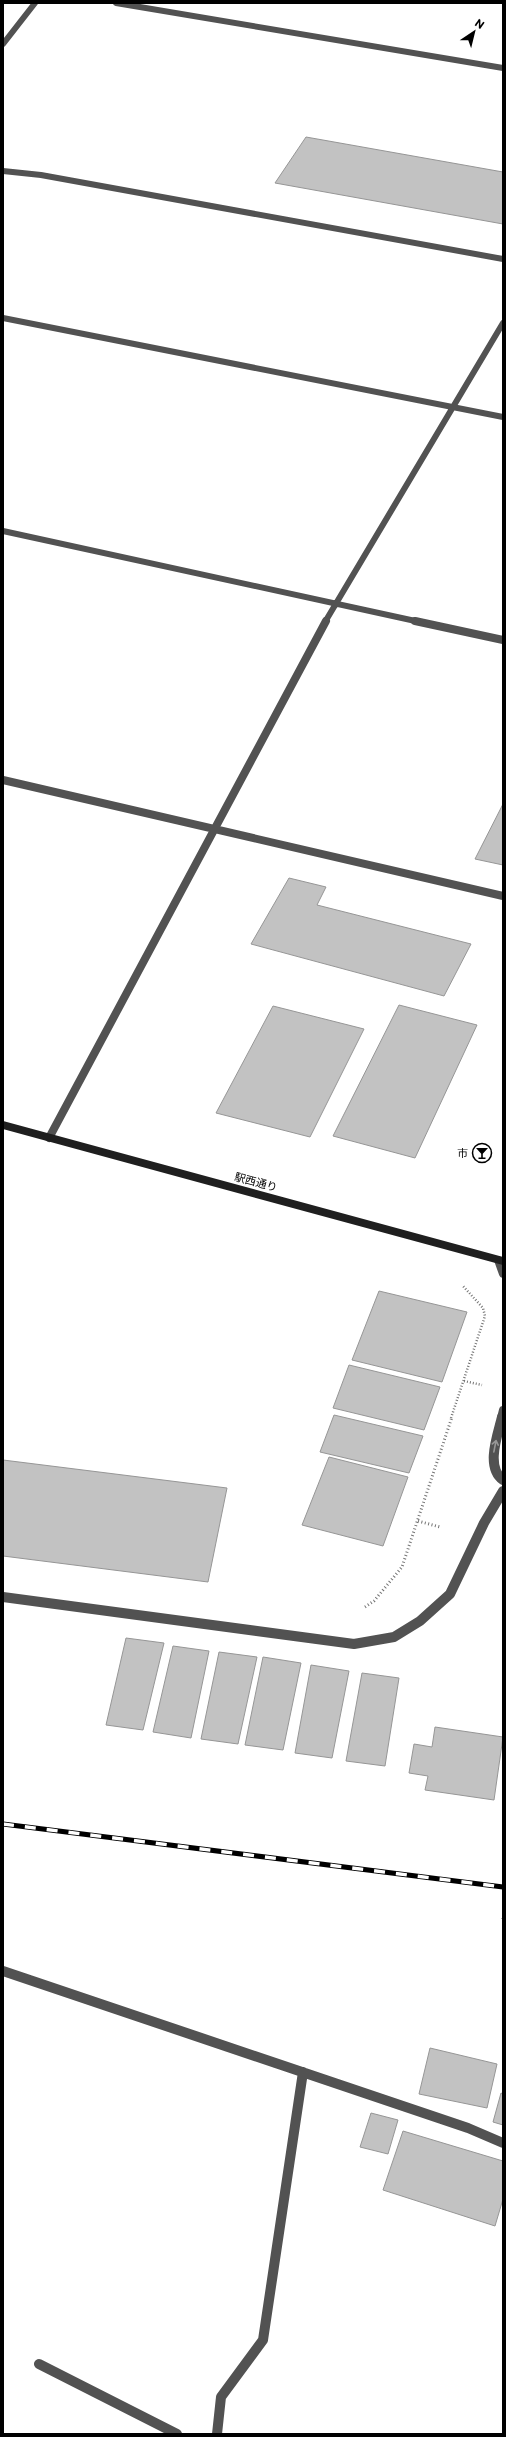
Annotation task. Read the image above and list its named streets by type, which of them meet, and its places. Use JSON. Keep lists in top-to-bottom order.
{
  "streets": {
    "street": ["駅西通り"]
  },
  "places": {
    "bar": ["市"]
  },
  "north": "top right"
}
